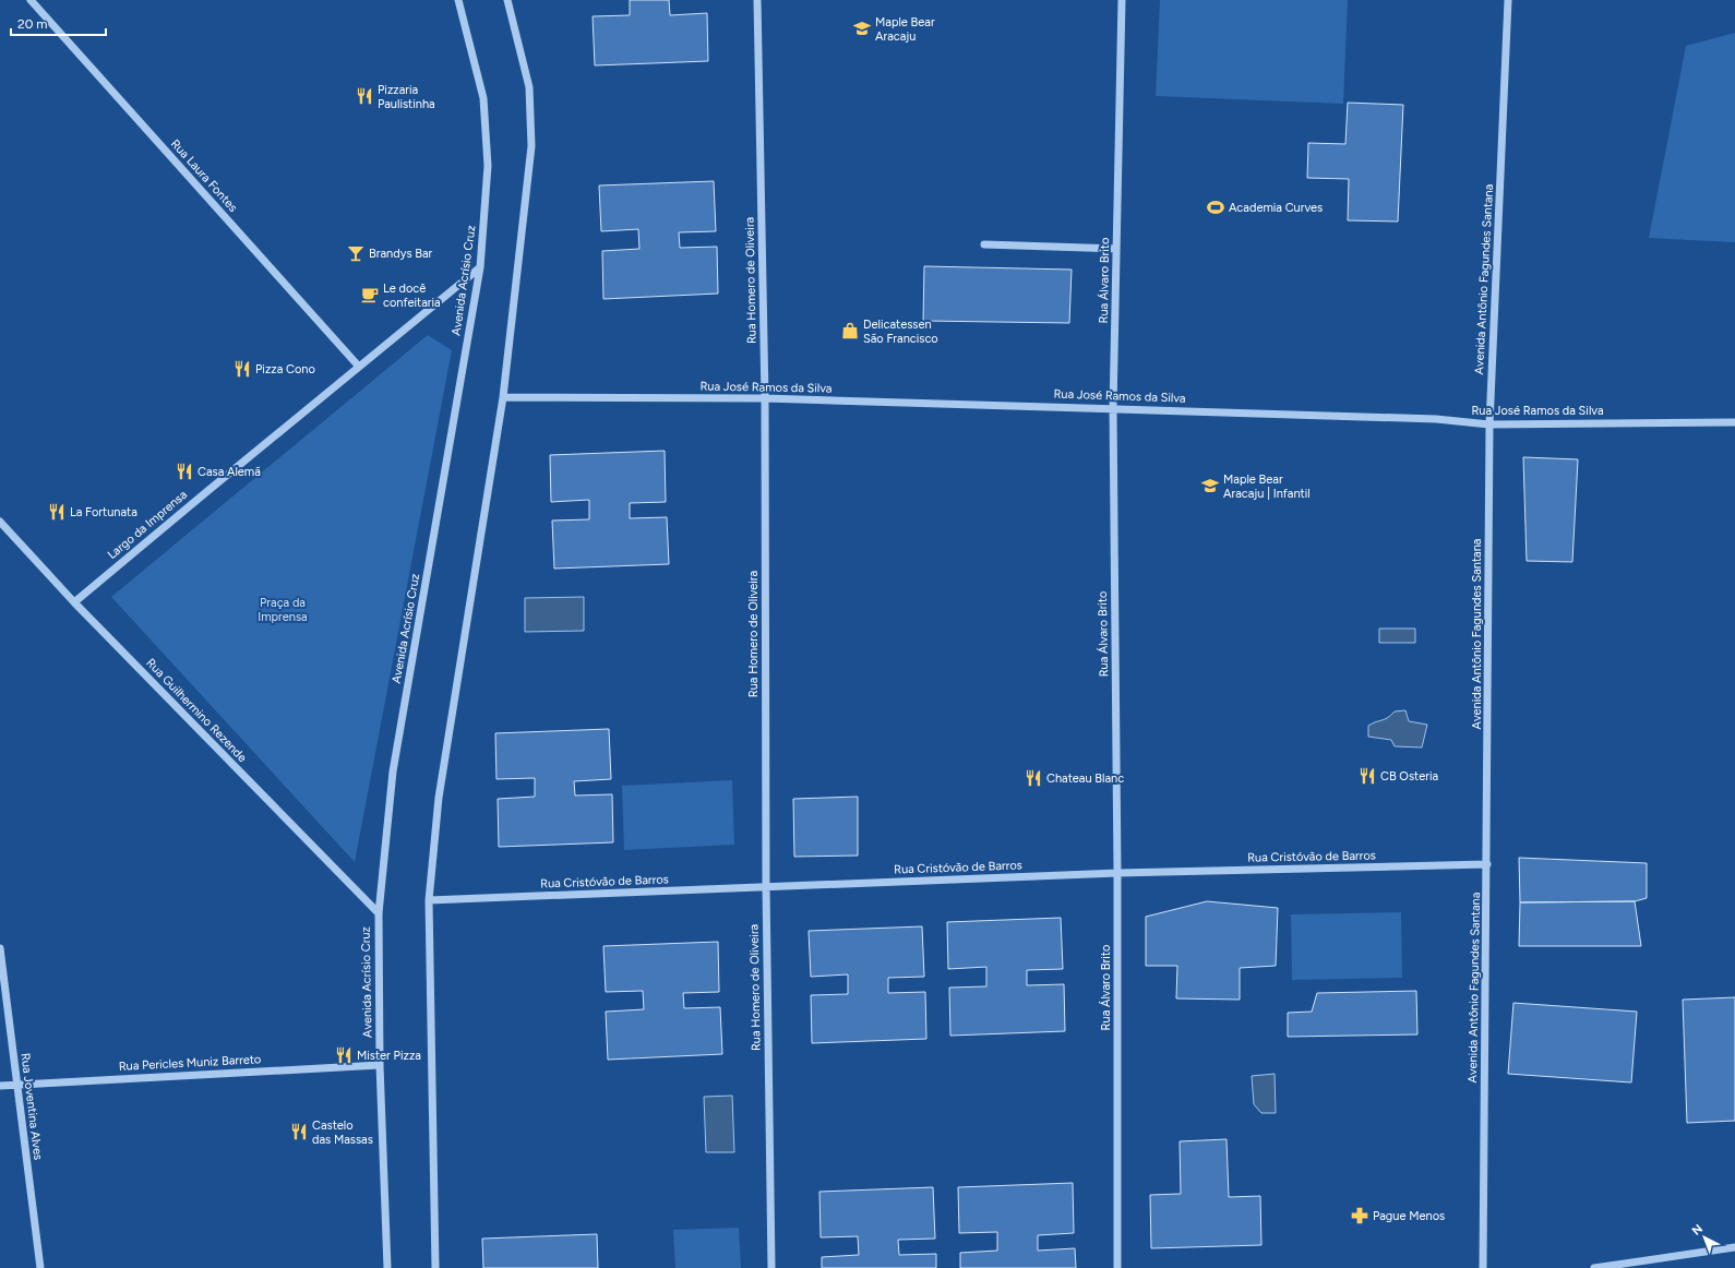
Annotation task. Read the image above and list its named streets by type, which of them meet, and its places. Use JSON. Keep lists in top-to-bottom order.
{
  "streets": {
    "street": [
      "Rua Laura Fontes",
      "Avenida Antônio Fagundes Santana",
      "Avenida Acrísio Cruz",
      "Rua Homero de Oliveira",
      "Rua Álvaro Brito",
      "Rua José Ramos da Silva",
      "Largo da Imprensa",
      "Rua Guilhermino Rezende",
      "Rua Cristóvão de Barros",
      "Rua Pericles Muniz Barreto",
      "Rua Joventina Alves"
    ]
  },
  "crossings": [
    ["Rua Laura Fontes", "Largo da Imprensa"],
    ["Avenida Antônio Fagundes Santana", "Rua José Ramos da Silva"],
    ["Avenida Antônio Fagundes Santana", "Rua Cristóvão de Barros"],
    ["Avenida Acrísio Cruz", "Largo da Imprensa"],
    ["Avenida Acrísio Cruz", "Rua Guilhermino Rezende"],
    ["Avenida Acrísio Cruz", "Rua Pericles Muniz Barreto"],
    ["Rua Homero de Oliveira", "Rua José Ramos da Silva"],
    ["Rua Homero de Oliveira", "Rua Cristóvão de Barros"],
    ["Rua Álvaro Brito", "Rua José Ramos da Silva"],
    ["Rua Álvaro Brito", "Rua Cristóvão de Barros"],
    ["Largo da Imprensa", "Rua Guilhermino Rezende"],
    ["Rua Pericles Muniz Barreto", "Rua Joventina Alves"]
  ],
  "parks": ["Praça da Imprensa"],
  "places": {
    "school or university": ["Maple Bear Aracaju", "Maple Bear Aracaju | Infantil"],
    "restaurant": [
      "Pizzaria Paulistinha",
      "Pizza Cono",
      "Casa Alemã",
      "La Fortunata",
      "CB Osteria",
      "Chateau Blanc",
      "Mister Pizza",
      "Castelo das Massas"
    ],
    "sports": ["Academia Curves"],
    "bar": ["Brandys Bar"],
    "cafe": ["Le docê confeitaria"],
    "shop": ["Delicatessen São Francisco"],
    "pharmacy": ["Pague Menos"]
  },
  "scale_bar": "20 m",
  "north": "top left"
}
